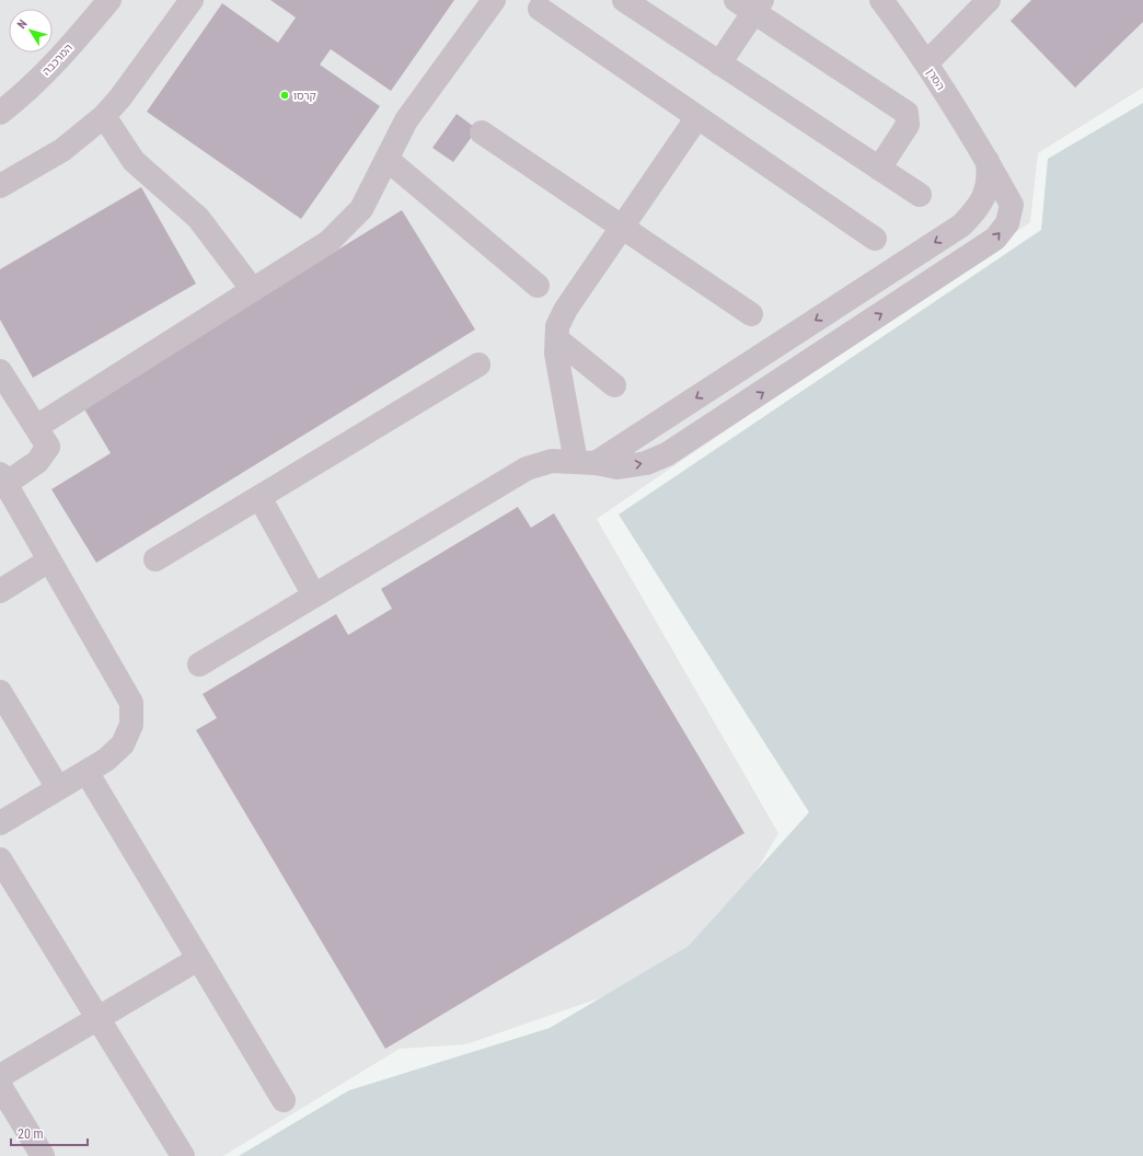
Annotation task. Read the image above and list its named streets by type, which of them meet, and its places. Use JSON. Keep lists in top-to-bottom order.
{
  "streets": {
    "street": ["המרכבה", "הסרן"]
  },
  "places": ["קרסו"],
  "scale_bar": "20 m",
  "north": "top left"
}
